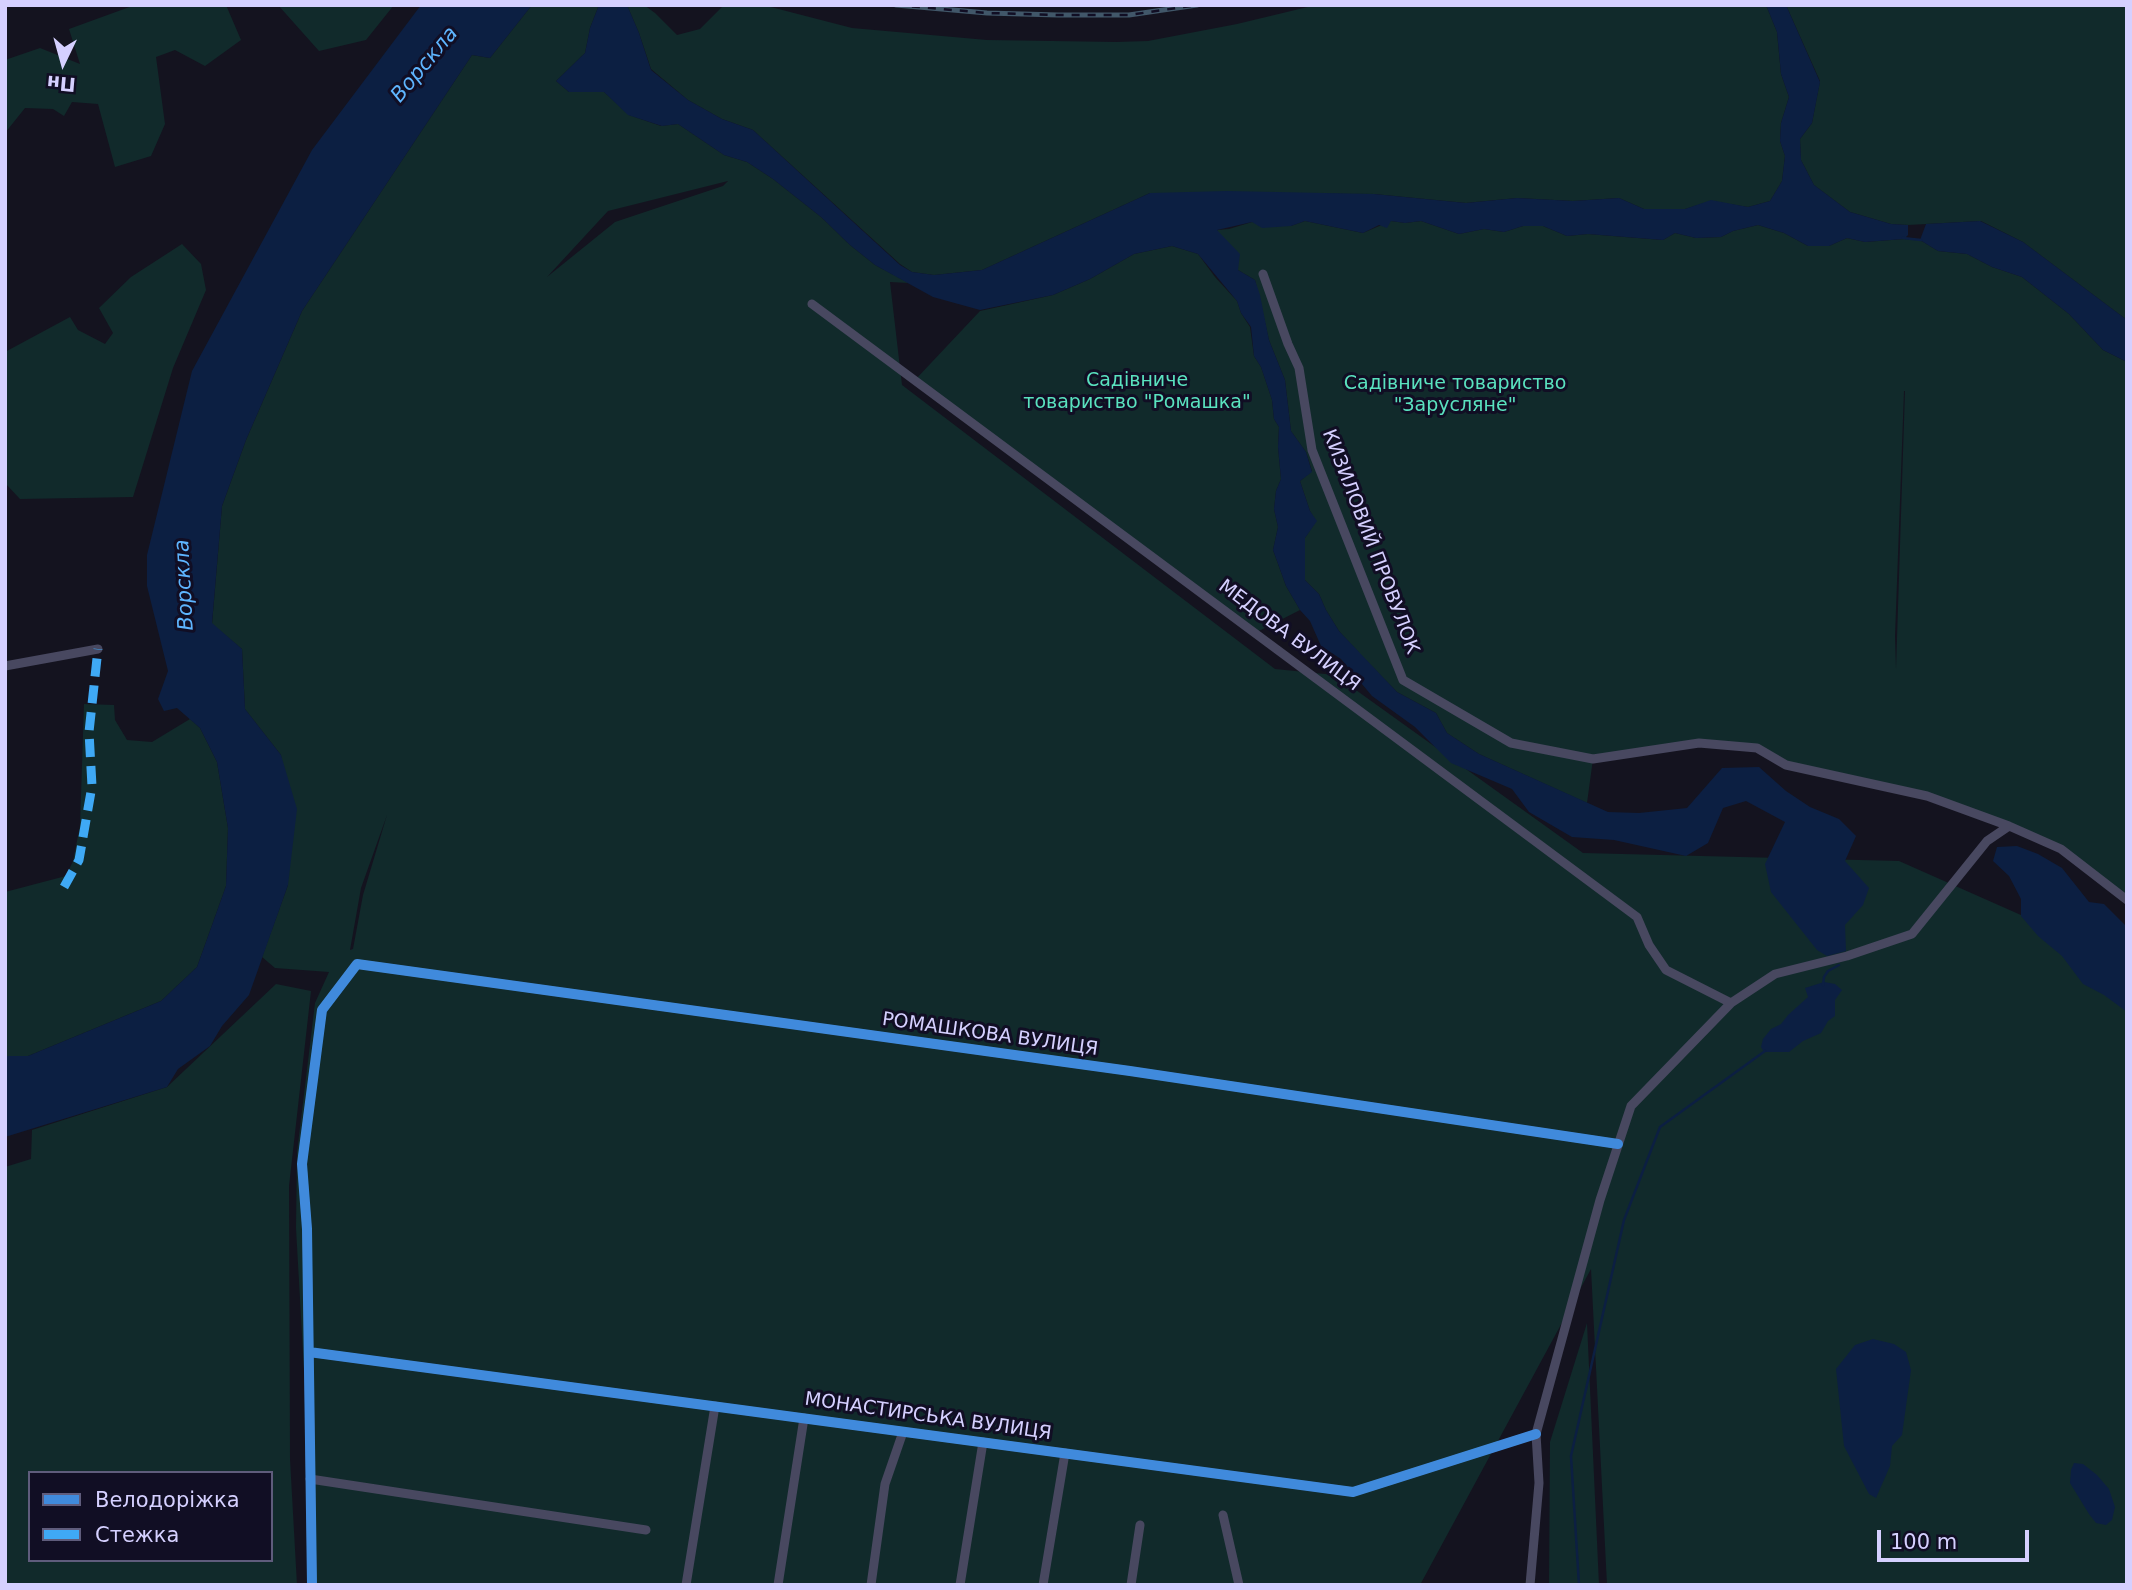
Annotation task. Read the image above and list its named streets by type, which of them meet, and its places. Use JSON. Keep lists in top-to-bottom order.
{
  "streets": {
    "street": [
      "КИЗИЛОВИЙ ПРОВУЛОК",
      "МЕДОВА ВУЛИЦЯ",
      "РОМАШКОВА ВУЛИЦЯ",
      "МОНАСТИРСЬКА ВУЛИЦЯ"
    ]
  },
  "crossings": [
    ["РОМАШКОВА ВУЛИЦЯ", "МОНАСТИРСЬКА ВУЛИЦЯ"]
  ],
  "water": ["Ворскла"],
  "parks": ["Садівниче товариство \"Ромашка\"", "Садівниче товариство \"Зарусляне\""],
  "legend": ["Велодоріжка", "Стежка"],
  "scale_bar": "100 m",
  "north": "bottom"
}
